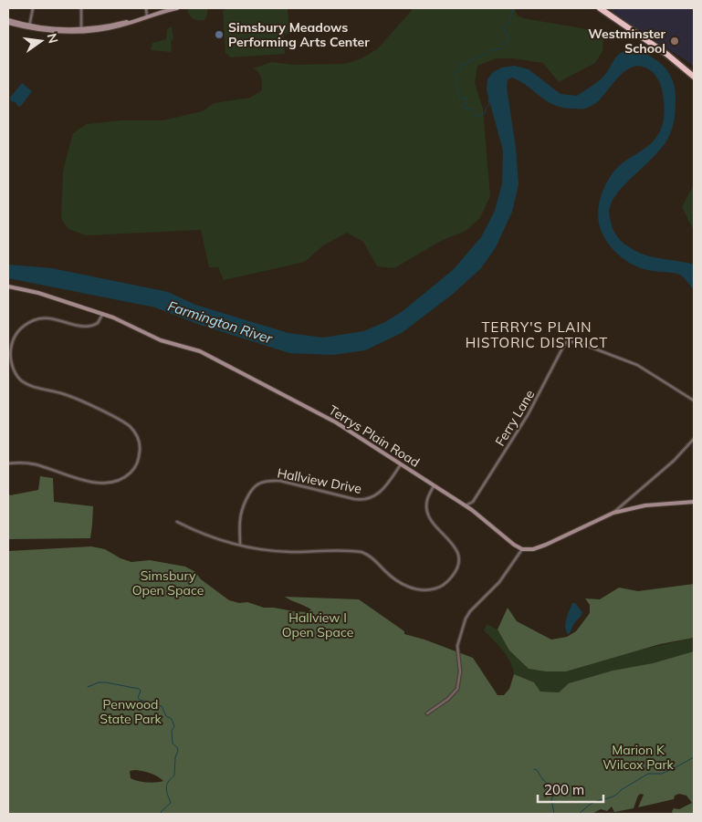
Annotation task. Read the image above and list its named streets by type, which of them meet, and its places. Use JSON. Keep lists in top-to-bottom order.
{
  "streets": {
    "street": ["Ferry Lane", "Terrys Plain Road", "Hallview Drive"]
  },
  "crossings": [
    ["Terrys Plain Road", "Hallview Drive"]
  ],
  "districts": ["TERRY'S PLAIN HISTORIC DISTRICT"],
  "water": ["Farmington River"],
  "parks": [
    "Simsbury Open Space",
    "Hallview I Open Space",
    "Penwood State Park",
    "Marion K Wilcox Park"
  ],
  "places": ["Simsbury Meadows Performing Arts Center", "Westminster School"],
  "scale_bar": "200 m",
  "north": "right"
}
